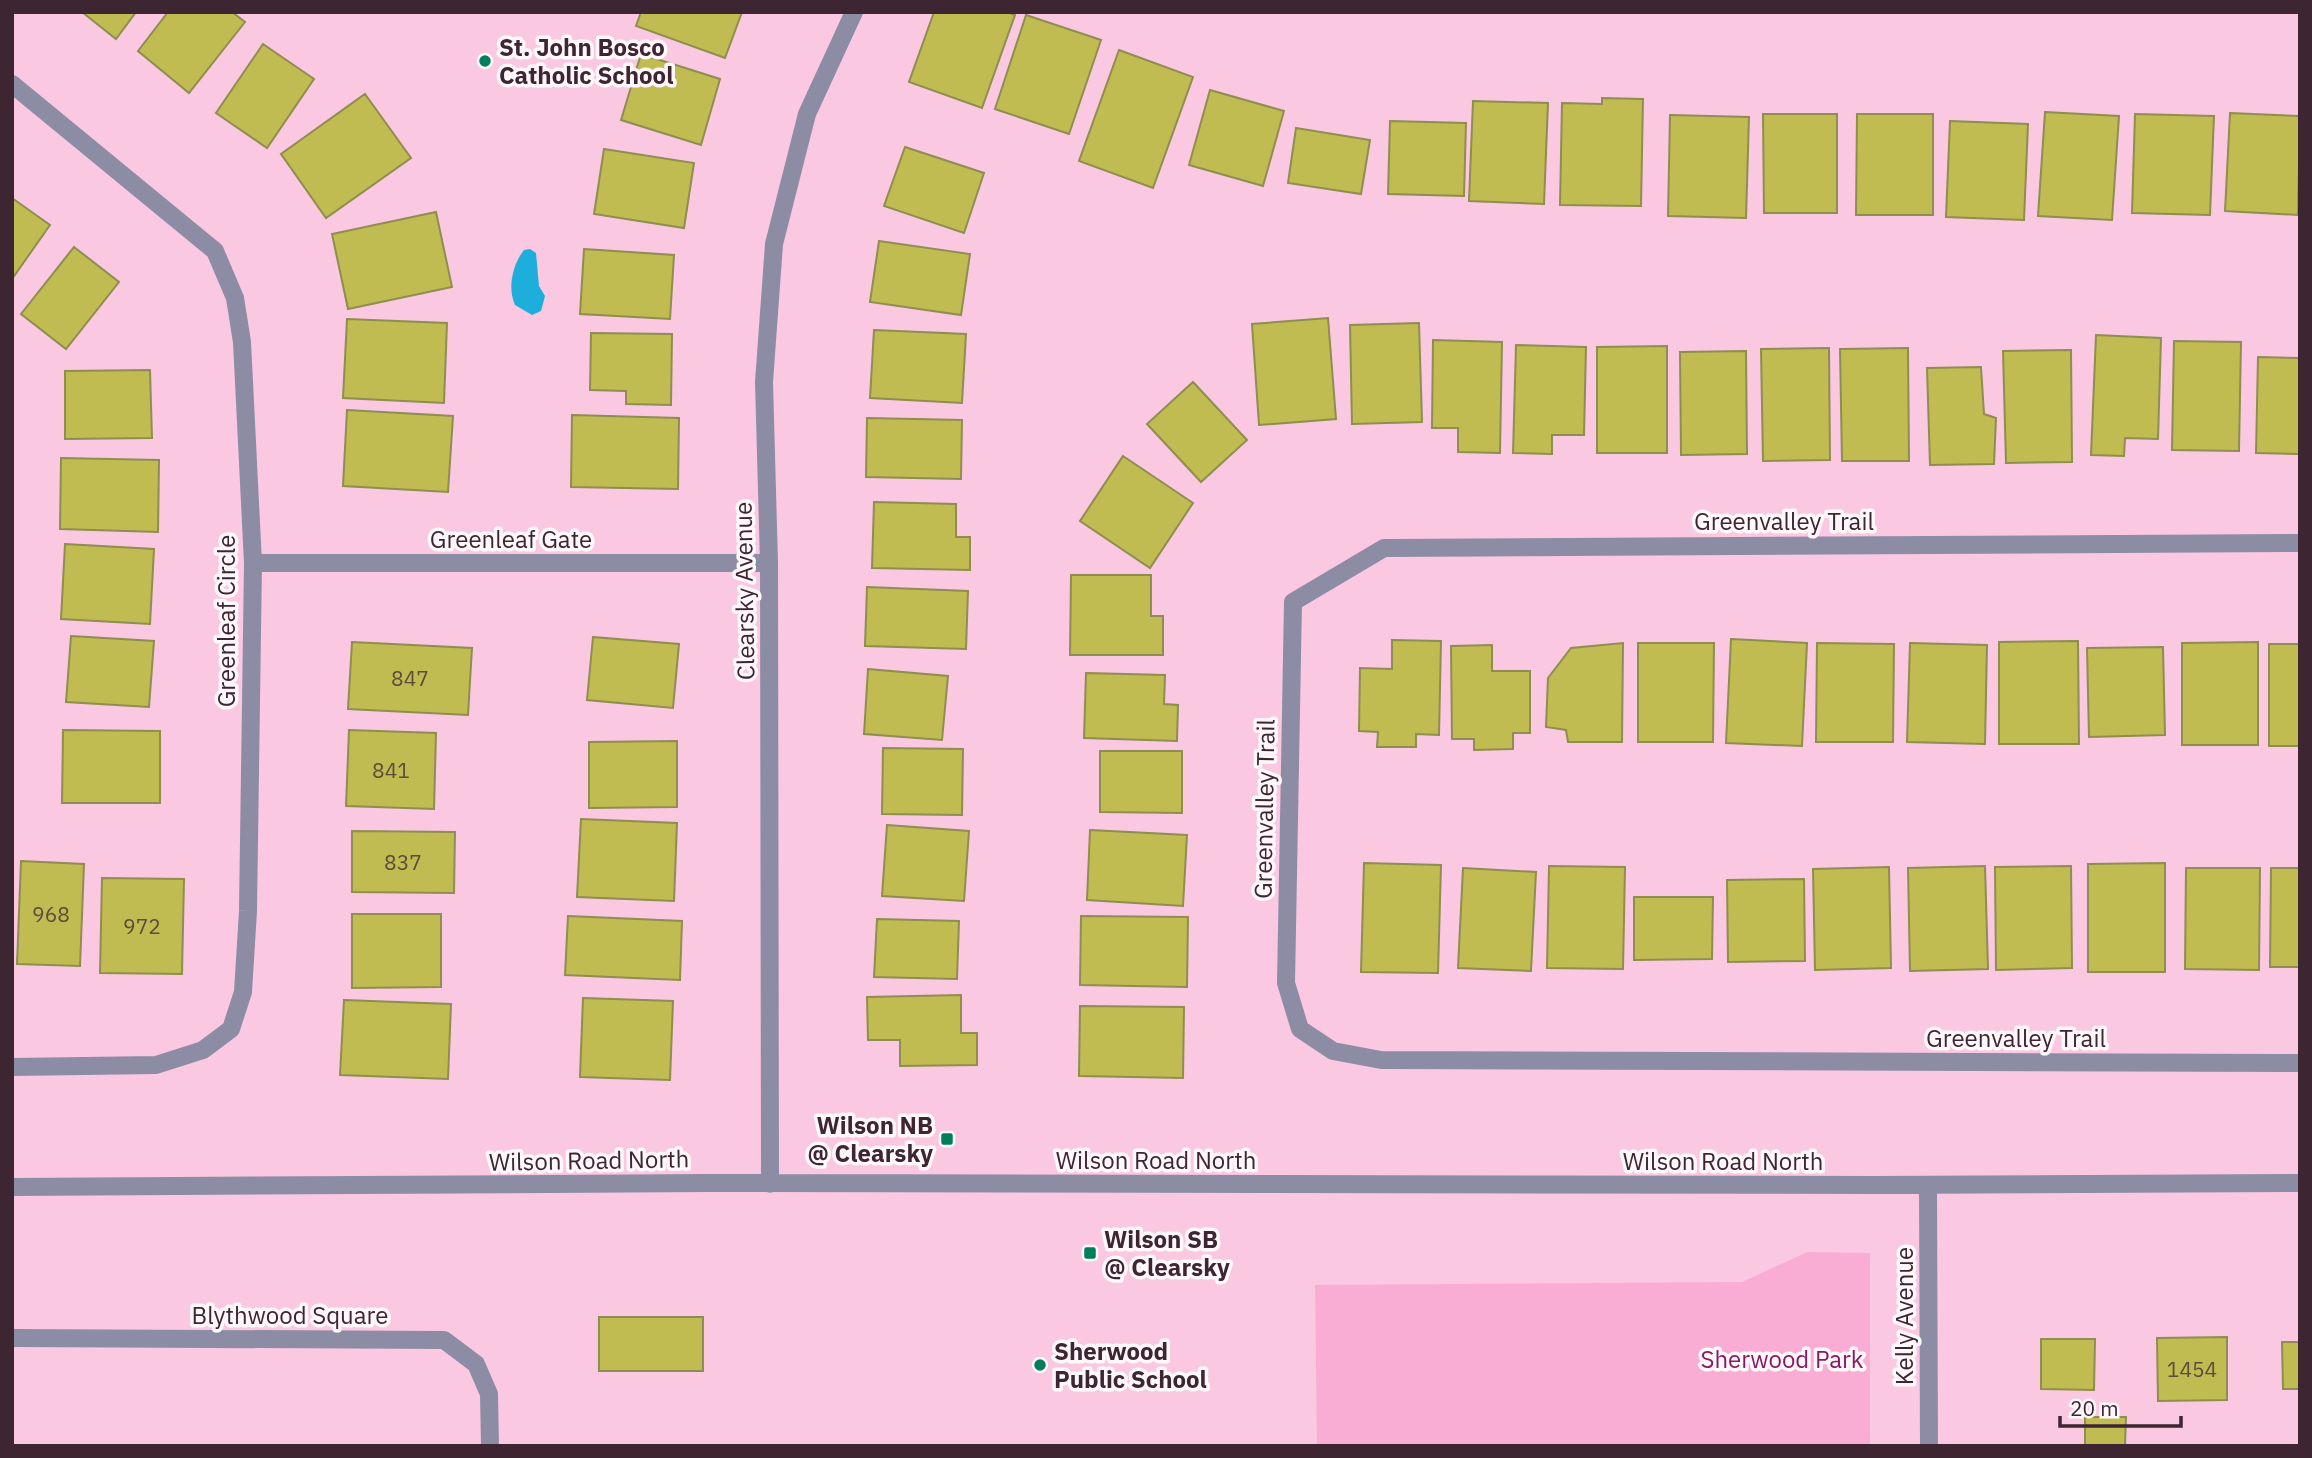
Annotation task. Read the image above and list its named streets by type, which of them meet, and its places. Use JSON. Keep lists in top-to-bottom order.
{
  "streets": {
    "street": [
      "Greenvalley Trail",
      "Greenleaf Gate",
      "Clearsky Avenue",
      "Greenleaf Circle",
      "Wilson Road North",
      "Blythwood Square",
      "Kelly Avenue"
    ]
  },
  "crossings": [
    ["Greenleaf Gate", "Clearsky Avenue"],
    ["Greenleaf Gate", "Greenleaf Circle"],
    ["Clearsky Avenue", "Wilson Road North"],
    ["Wilson Road North", "Kelly Avenue"]
  ],
  "parks": ["Sherwood Park"],
  "places": {
    "other": ["St. John Bosco Catholic School", "Sherwood Public School"],
    "transit": ["Wilson NB @ Clearsky", "Wilson SB @ Clearsky"]
  },
  "house_numbers": [
    "847",
    "841",
    "837",
    "968",
    "972",
    "1454"
  ],
  "scale_bar": "20 m"
}
